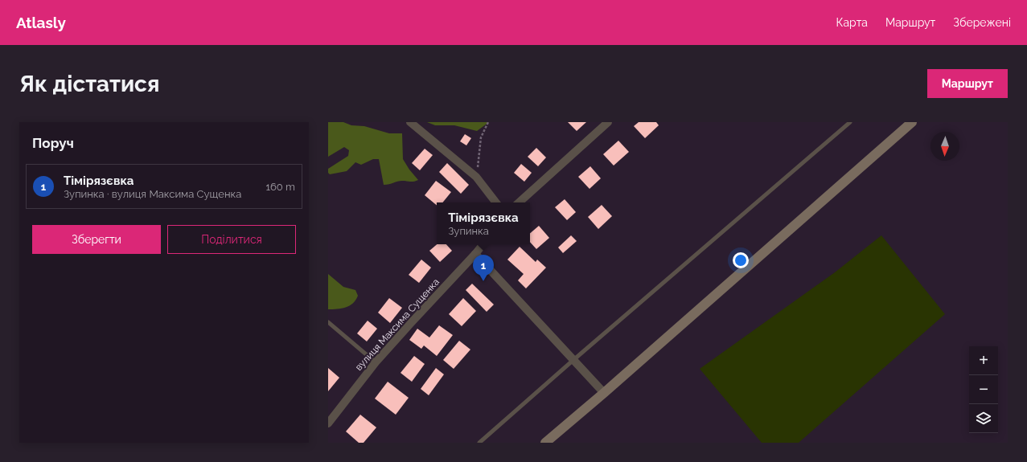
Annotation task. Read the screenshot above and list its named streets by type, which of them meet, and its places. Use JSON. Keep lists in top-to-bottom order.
{
  "streets": {
    "street": ["вулиця Максима Сущенка"]
  },
  "north": "bottom",
  "page": {
    "header": "Atlasly",
    "nav": ["Карта", "Маршрут", "Збережені"],
    "buttons": [
      "Маршрут",
      ["Зберегти", "Поділитися"]
    ],
    "title": "Як дістатися",
    "heading": "Поруч",
    "list": [
      {
        "mark": "1",
        "name": "Тімірязєвка",
        "note": "Зупинка · вулиця Максима Сущенка",
        "value": "160 m"
      }
    ],
    "popup": ["Тімірязєвка", "Зупинка"],
    "pins": "1",
    "map_buttons": ["+", "−"]
  }
}
